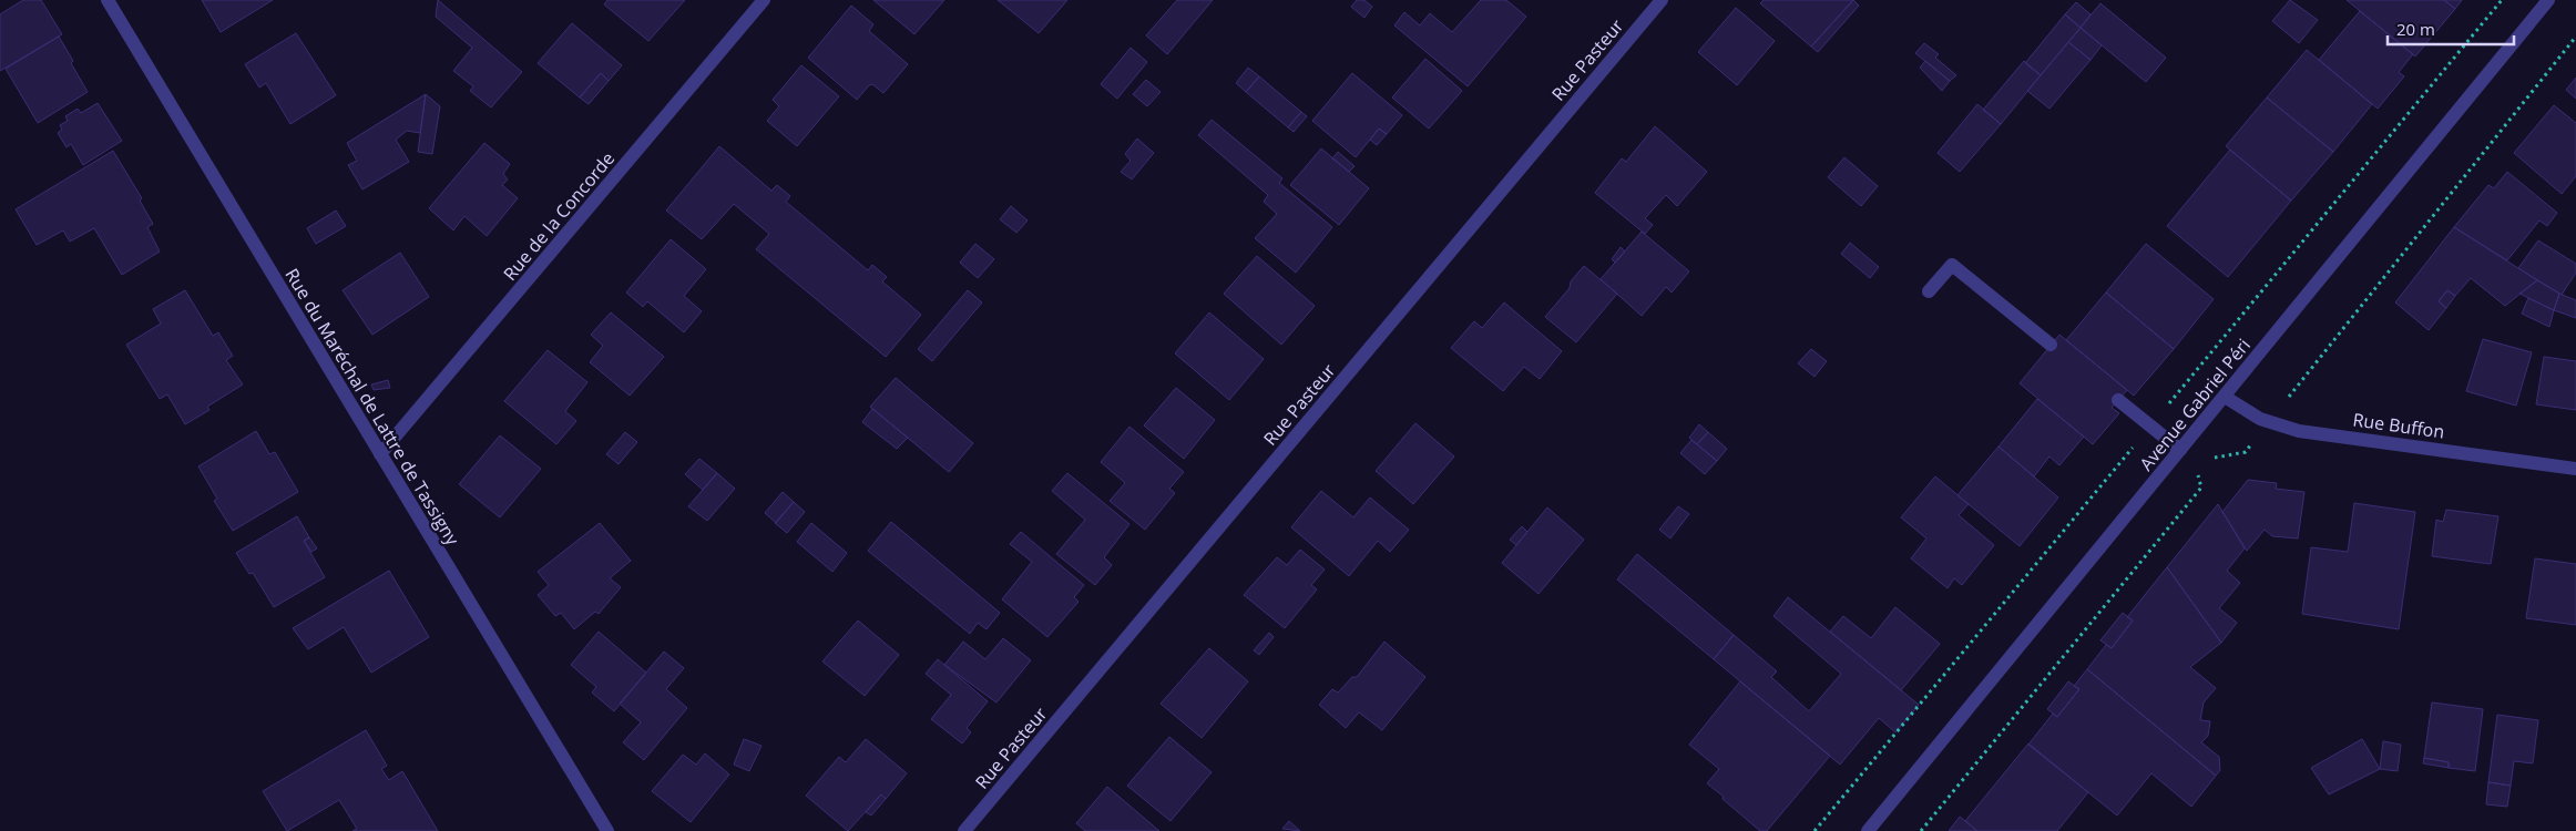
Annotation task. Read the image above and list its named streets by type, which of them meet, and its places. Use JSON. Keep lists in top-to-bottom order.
{
  "streets": {
    "street": [
      "Rue Pasteur",
      "Rue de la Concorde",
      "Avenue Gabriel Péri",
      "Rue du Maréchal de Lattre de Tassigny",
      "Rue Buffon"
    ]
  },
  "crossings": [
    ["Rue de la Concorde", "Rue du Maréchal de Lattre de Tassigny"],
    ["Avenue Gabriel Péri", "Rue Buffon"]
  ],
  "scale_bar": "20 m"
}
